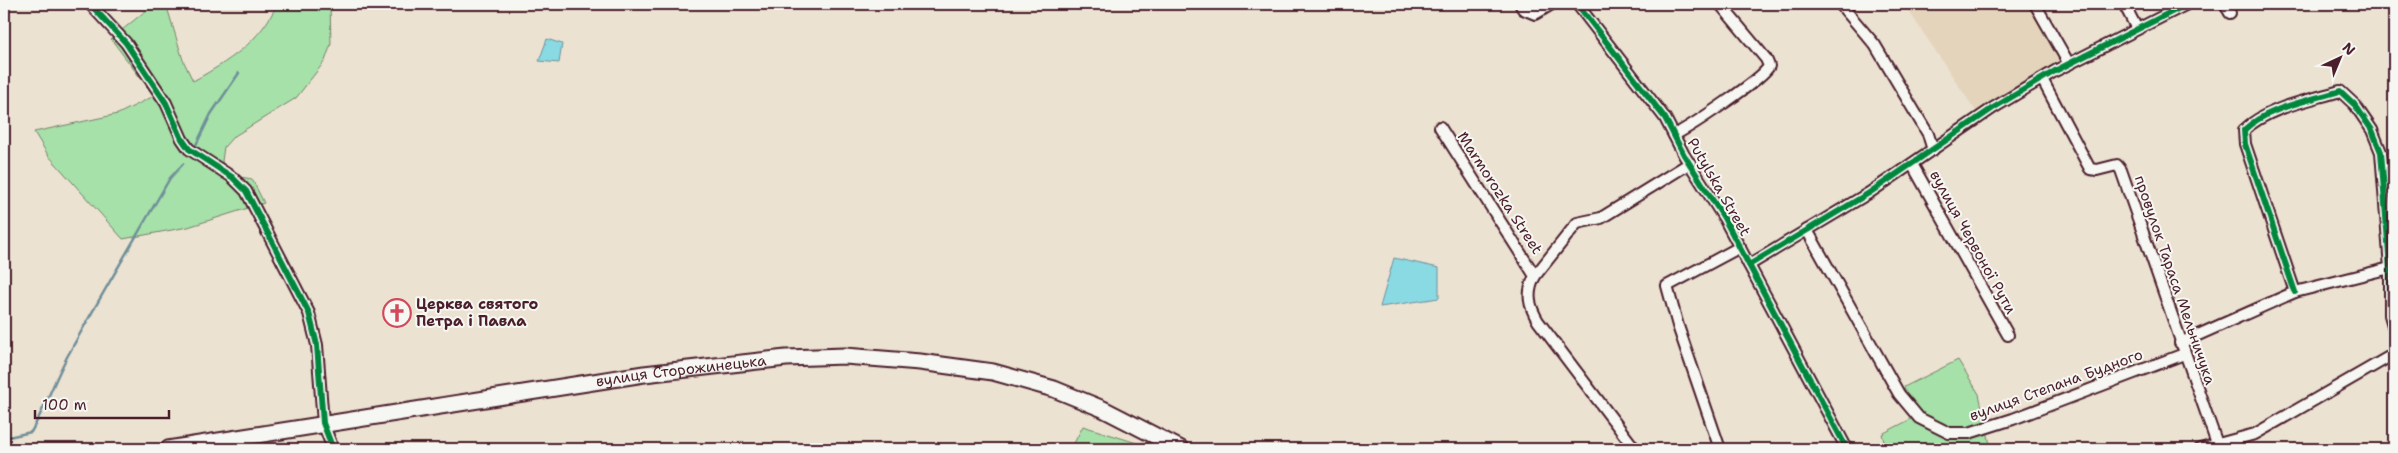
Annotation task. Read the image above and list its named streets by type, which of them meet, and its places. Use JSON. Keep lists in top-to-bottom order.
{
  "streets": {
    "main road": ["вулиця Сторожинецька"],
    "street": [
      "Putylska Street",
      "Marmorozka Street",
      "вулиця Червоної Рути",
      "провулок Тараса Мельничука",
      "вулиця Степана Будного"
    ]
  },
  "crossings": [
    ["провулок Тараса Мельничука", "вулиця Степана Будного"]
  ],
  "places": {
    "church": ["Церква святого Петра і Павла"]
  },
  "scale_bar": "100 m",
  "north": "top right"
}
